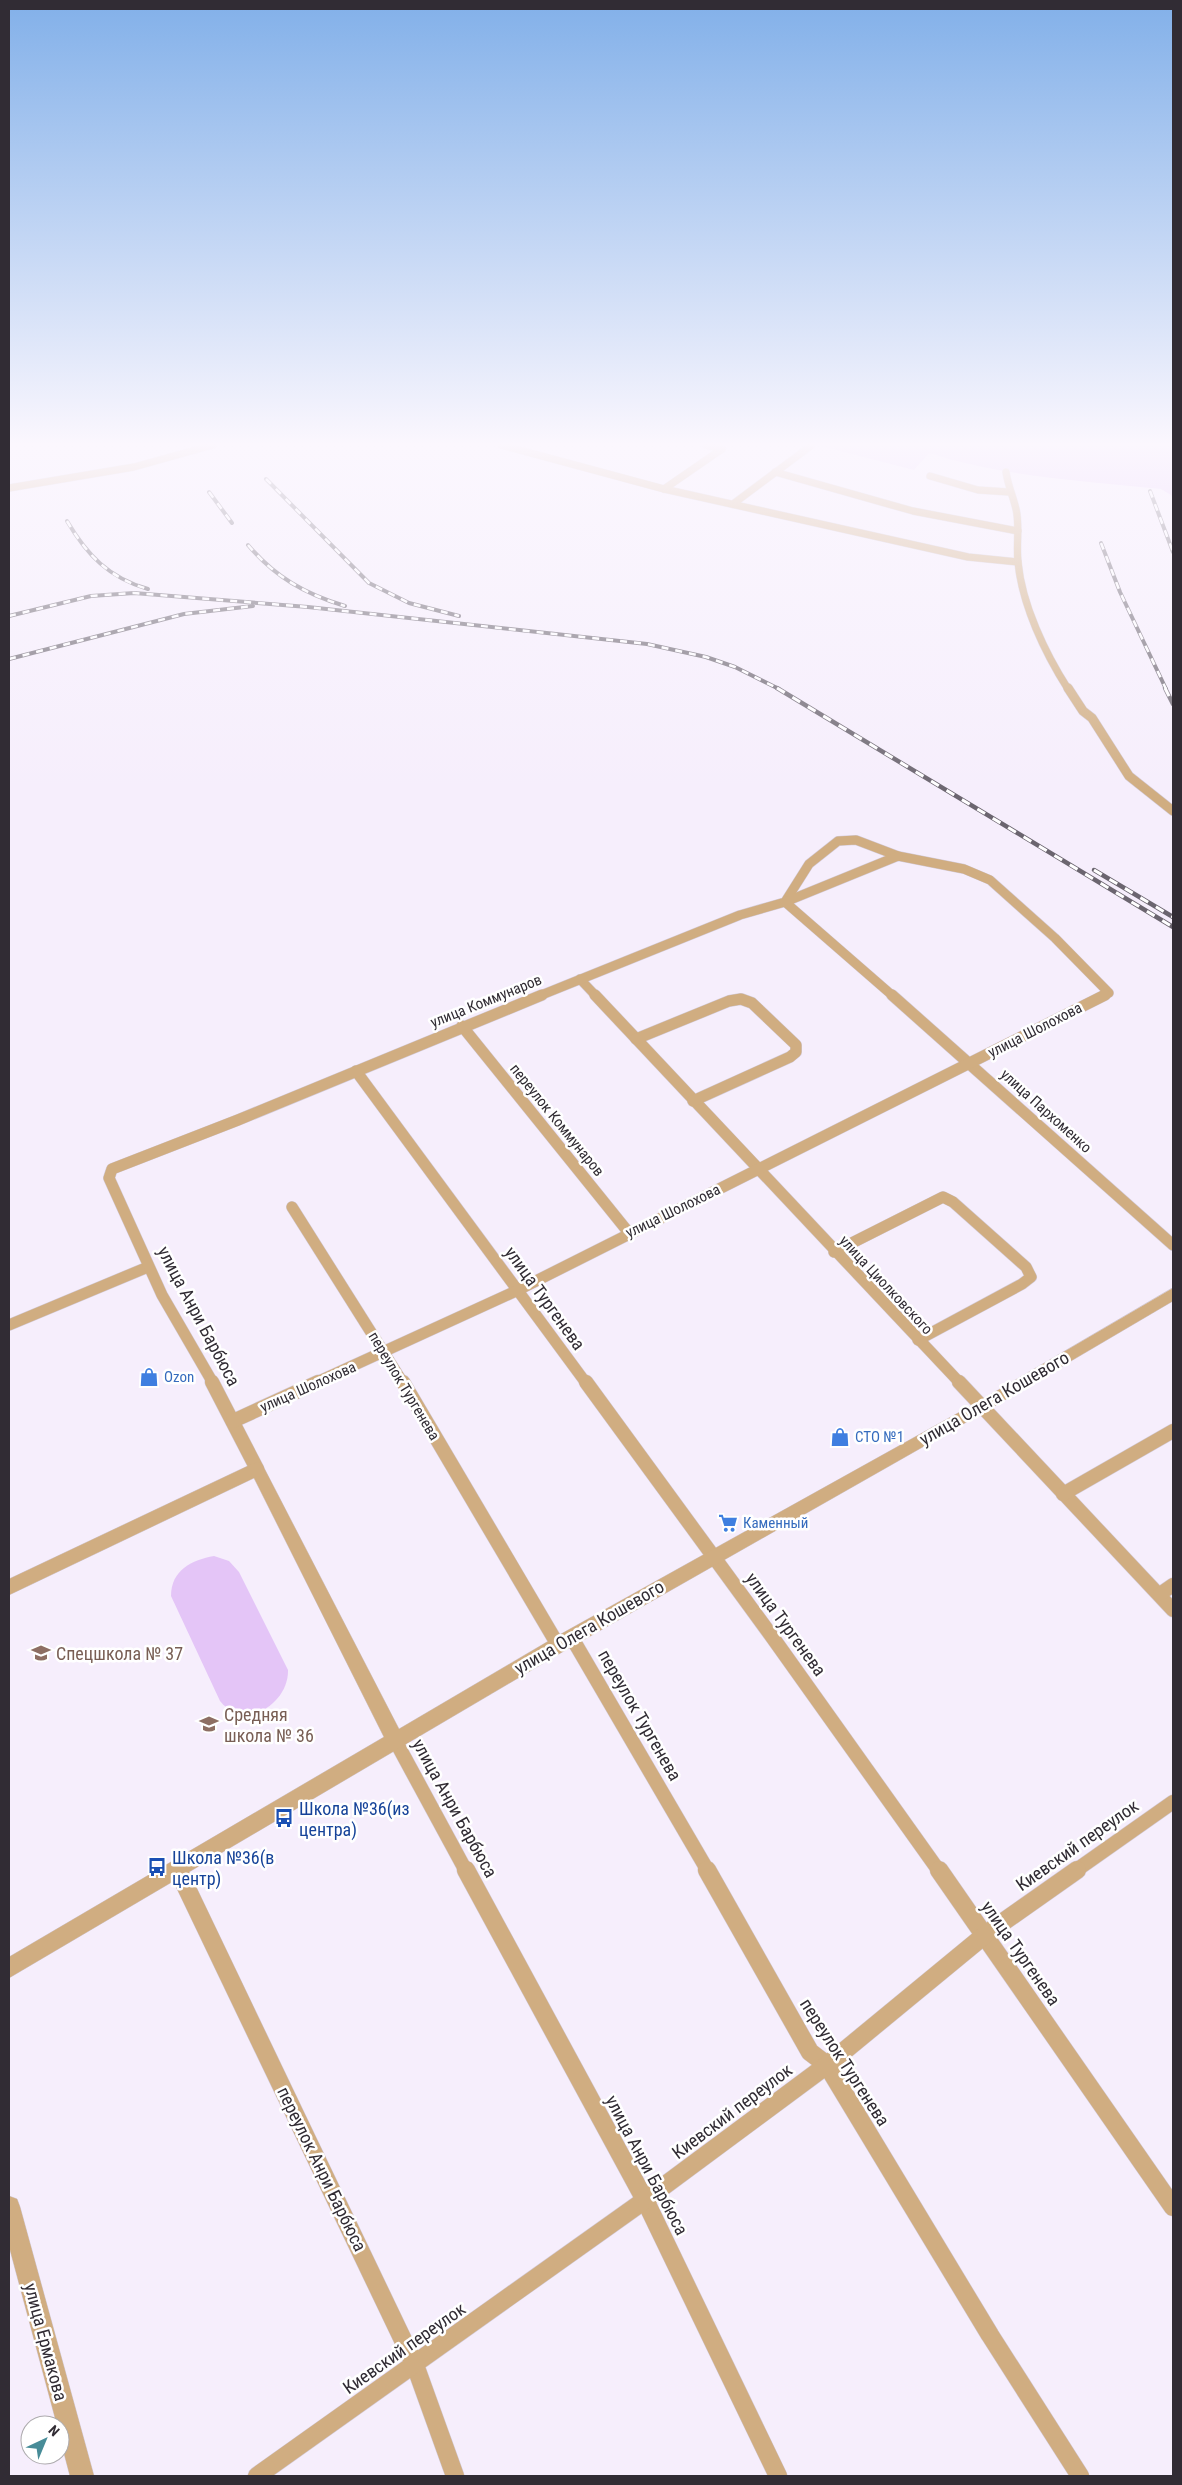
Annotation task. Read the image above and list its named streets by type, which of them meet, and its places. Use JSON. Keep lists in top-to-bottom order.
{
  "streets": {
    "street": [
      "улица Коммунаров",
      "улица Шолохова",
      "улица Пархоменко",
      "переулок Коммунаров",
      "улица Циолковского",
      "улица Тургенева",
      "улица Анри Барбюса",
      "переулок Тургенева",
      "улица Олега Кошевого",
      "Киевский переулок",
      "переулок Анри Барбюса",
      "улица Ермакова"
    ]
  },
  "crossings": [
    ["улица Коммунаров", "улица Шолохова"],
    ["улица Коммунаров", "улица Пархоменко"],
    ["улица Коммунаров", "переулок Коммунаров"],
    ["улица Коммунаров", "улица Циолковского"],
    ["улица Коммунаров", "улица Тургенева"],
    ["улица Коммунаров", "улица Анри Барбюса"],
    ["улица Шолохова", "улица Пархоменко"],
    ["улица Шолохова", "переулок Коммунаров"],
    ["улица Шолохова", "улица Циолковского"],
    ["улица Шолохова", "улица Тургенева"],
    ["улица Шолохова", "улица Анри Барбюса"],
    ["улица Шолохова", "переулок Тургенева"],
    ["улица Циолковского", "улица Олега Кошевого"],
    ["улица Тургенева", "улица Олега Кошевого"],
    ["улица Тургенева", "Киевский переулок"],
    ["улица Анри Барбюса", "улица Олега Кошевого"],
    ["улица Анри Барбюса", "Киевский переулок"],
    ["переулок Тургенева", "улица Олега Кошевого"],
    ["переулок Тургенева", "Киевский переулок"],
    ["улица Олега Кошевого", "переулок Анри Барбюса"],
    ["Киевский переулок", "переулок Анри Барбюса"]
  ],
  "places": {
    "shop": ["Ozon", "СТО №1"],
    "supermarket": ["Каменный"],
    "school or university": ["Спецшкола № 37", "Средняя школа № 36"],
    "bus stop": ["Школа №36(из центра)", "Школа №36(в центр)"]
  },
  "north": "top right"
}
